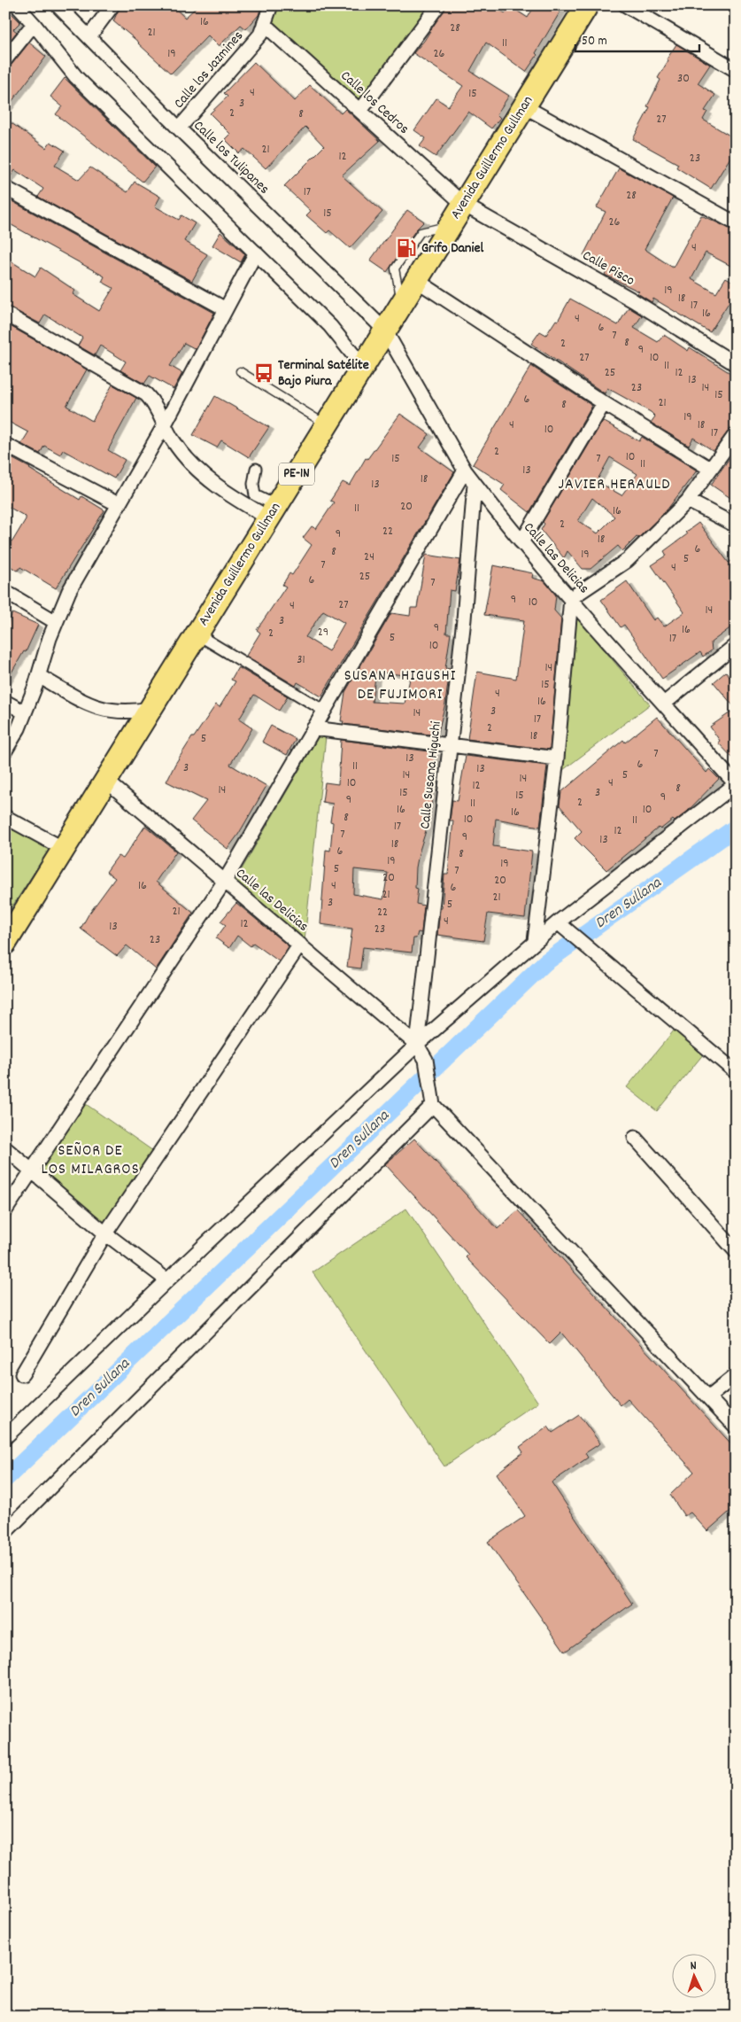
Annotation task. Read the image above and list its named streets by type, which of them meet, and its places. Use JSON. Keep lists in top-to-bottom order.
{
  "streets": {
    "main road": ["Avenida Guillermo Gullman", "PE-1N"],
    "street": [
      "Calle los Jazmines",
      "Calle los Cedros",
      "Calle los Tulipanes",
      "Calle Pisco",
      "Calle las Delicias",
      "Calle Susana Higuchi"
    ]
  },
  "crossings": [
    ["Calle los Jazmines", "Calle los Cedros"],
    ["Calle los Jazmines", "Calle los Tulipanes"],
    ["Calle los Cedros", "Avenida Guillermo Gullman"],
    ["Calle los Cedros", "Calle Pisco"],
    ["Calle los Tulipanes", "Avenida Guillermo Gullman"],
    ["Calle los Tulipanes", "Calle las Delicias"],
    ["Avenida Guillermo Gullman", "Calle Pisco"],
    ["Avenida Guillermo Gullman", "Calle las Delicias"],
    ["Calle las Delicias", "Calle Susana Higuchi"]
  ],
  "districts": ["JAVIER HERAULD", "SUSANA HIGUSHI DE FUJIMORI", "SEÑOR DE LOS MILAGROS"],
  "water": ["Dren Sullana"],
  "places": {
    "fuel station": ["Grifo Daniel"],
    "bus stop": ["Terminal Satélite Bajo Piura"]
  },
  "house_numbers": [
    "16",
    "28",
    "21",
    "11",
    "19",
    "26",
    "30",
    "4",
    "15",
    "3",
    "2",
    "8",
    "27",
    "21",
    "12",
    "23",
    "17",
    "28",
    "15",
    "26",
    "4",
    "19",
    "18",
    "17",
    "16",
    "4",
    "6",
    "7",
    "8",
    "2",
    "9",
    "27",
    "10",
    "11",
    "25",
    "12",
    "13",
    "23",
    "14",
    "15",
    "6",
    "21",
    "8",
    "19",
    "4",
    "18",
    "10",
    "17",
    "2",
    "10",
    "15",
    "7",
    "11",
    "13",
    "18",
    "13",
    "20",
    "11",
    "16",
    "2",
    "22",
    "9",
    "18",
    "6",
    "8",
    "19",
    "24",
    "5",
    "7",
    "4",
    "25",
    "6",
    "7",
    "9",
    "10",
    "27",
    "4",
    "14",
    "3",
    "9",
    "16",
    "29",
    "2",
    "5",
    "17",
    "10",
    "31",
    "14",
    "15",
    "4",
    "16",
    "3",
    "14",
    "17",
    "2",
    "18",
    "5",
    "7",
    "13",
    "6",
    "11",
    "3",
    "13",
    "14",
    "5",
    "14",
    "10",
    "4",
    "12",
    "8",
    "14",
    "15",
    "3",
    "15",
    "9",
    "9",
    "2",
    "11",
    "16",
    "10",
    "16",
    "8",
    "10",
    "11",
    "17",
    "12",
    "7",
    "9",
    "13",
    "18",
    "6",
    "8",
    "19",
    "19",
    "5",
    "7",
    "20",
    "20",
    "16",
    "4",
    "6",
    "21",
    "21",
    "3",
    "5",
    "21",
    "22",
    "4",
    "12",
    "13",
    "23",
    "23"
  ],
  "scale_bar": "50 m",
  "north": "top"
}
